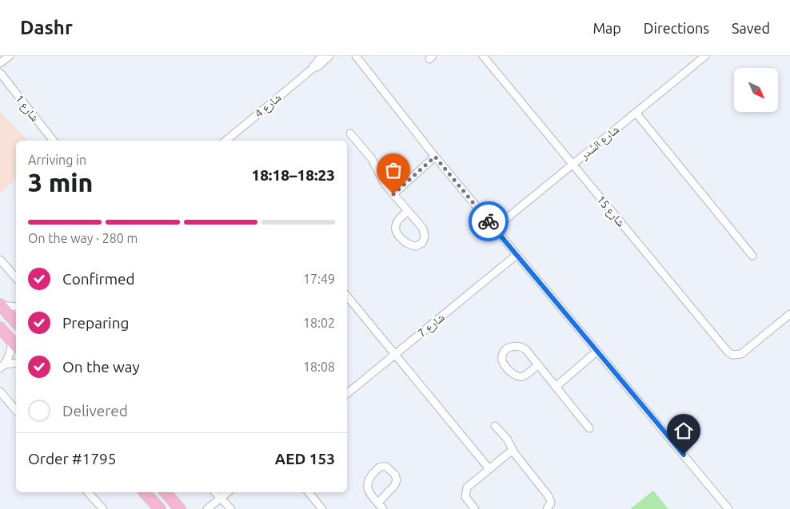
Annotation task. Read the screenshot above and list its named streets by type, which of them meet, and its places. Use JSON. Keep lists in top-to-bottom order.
{
  "streets": {
    "street": [
      "شارع 4",
      "شارع 1",
      "شارع السَّدر",
      "شارع 15",
      "شارع 7"
    ]
  },
  "crossings": [
    ["شارع السَّدر", "شارع 15"]
  ],
  "north": "bottom right",
  "page": {
    "header": "Dashr",
    "nav": ["Map", "Directions", "Saved"],
    "heading": ["3 min", "Arriving in", "18:18–18:23"],
    "panel": ["Order #1795", "AED 153"],
    "bar": "On the way · 280 m",
    "list": [
      ["Confirmed", "17:49"],
      ["Preparing", "18:02"],
      ["On the way", "18:08"],
      "Delivered"
    ]
  }
}
